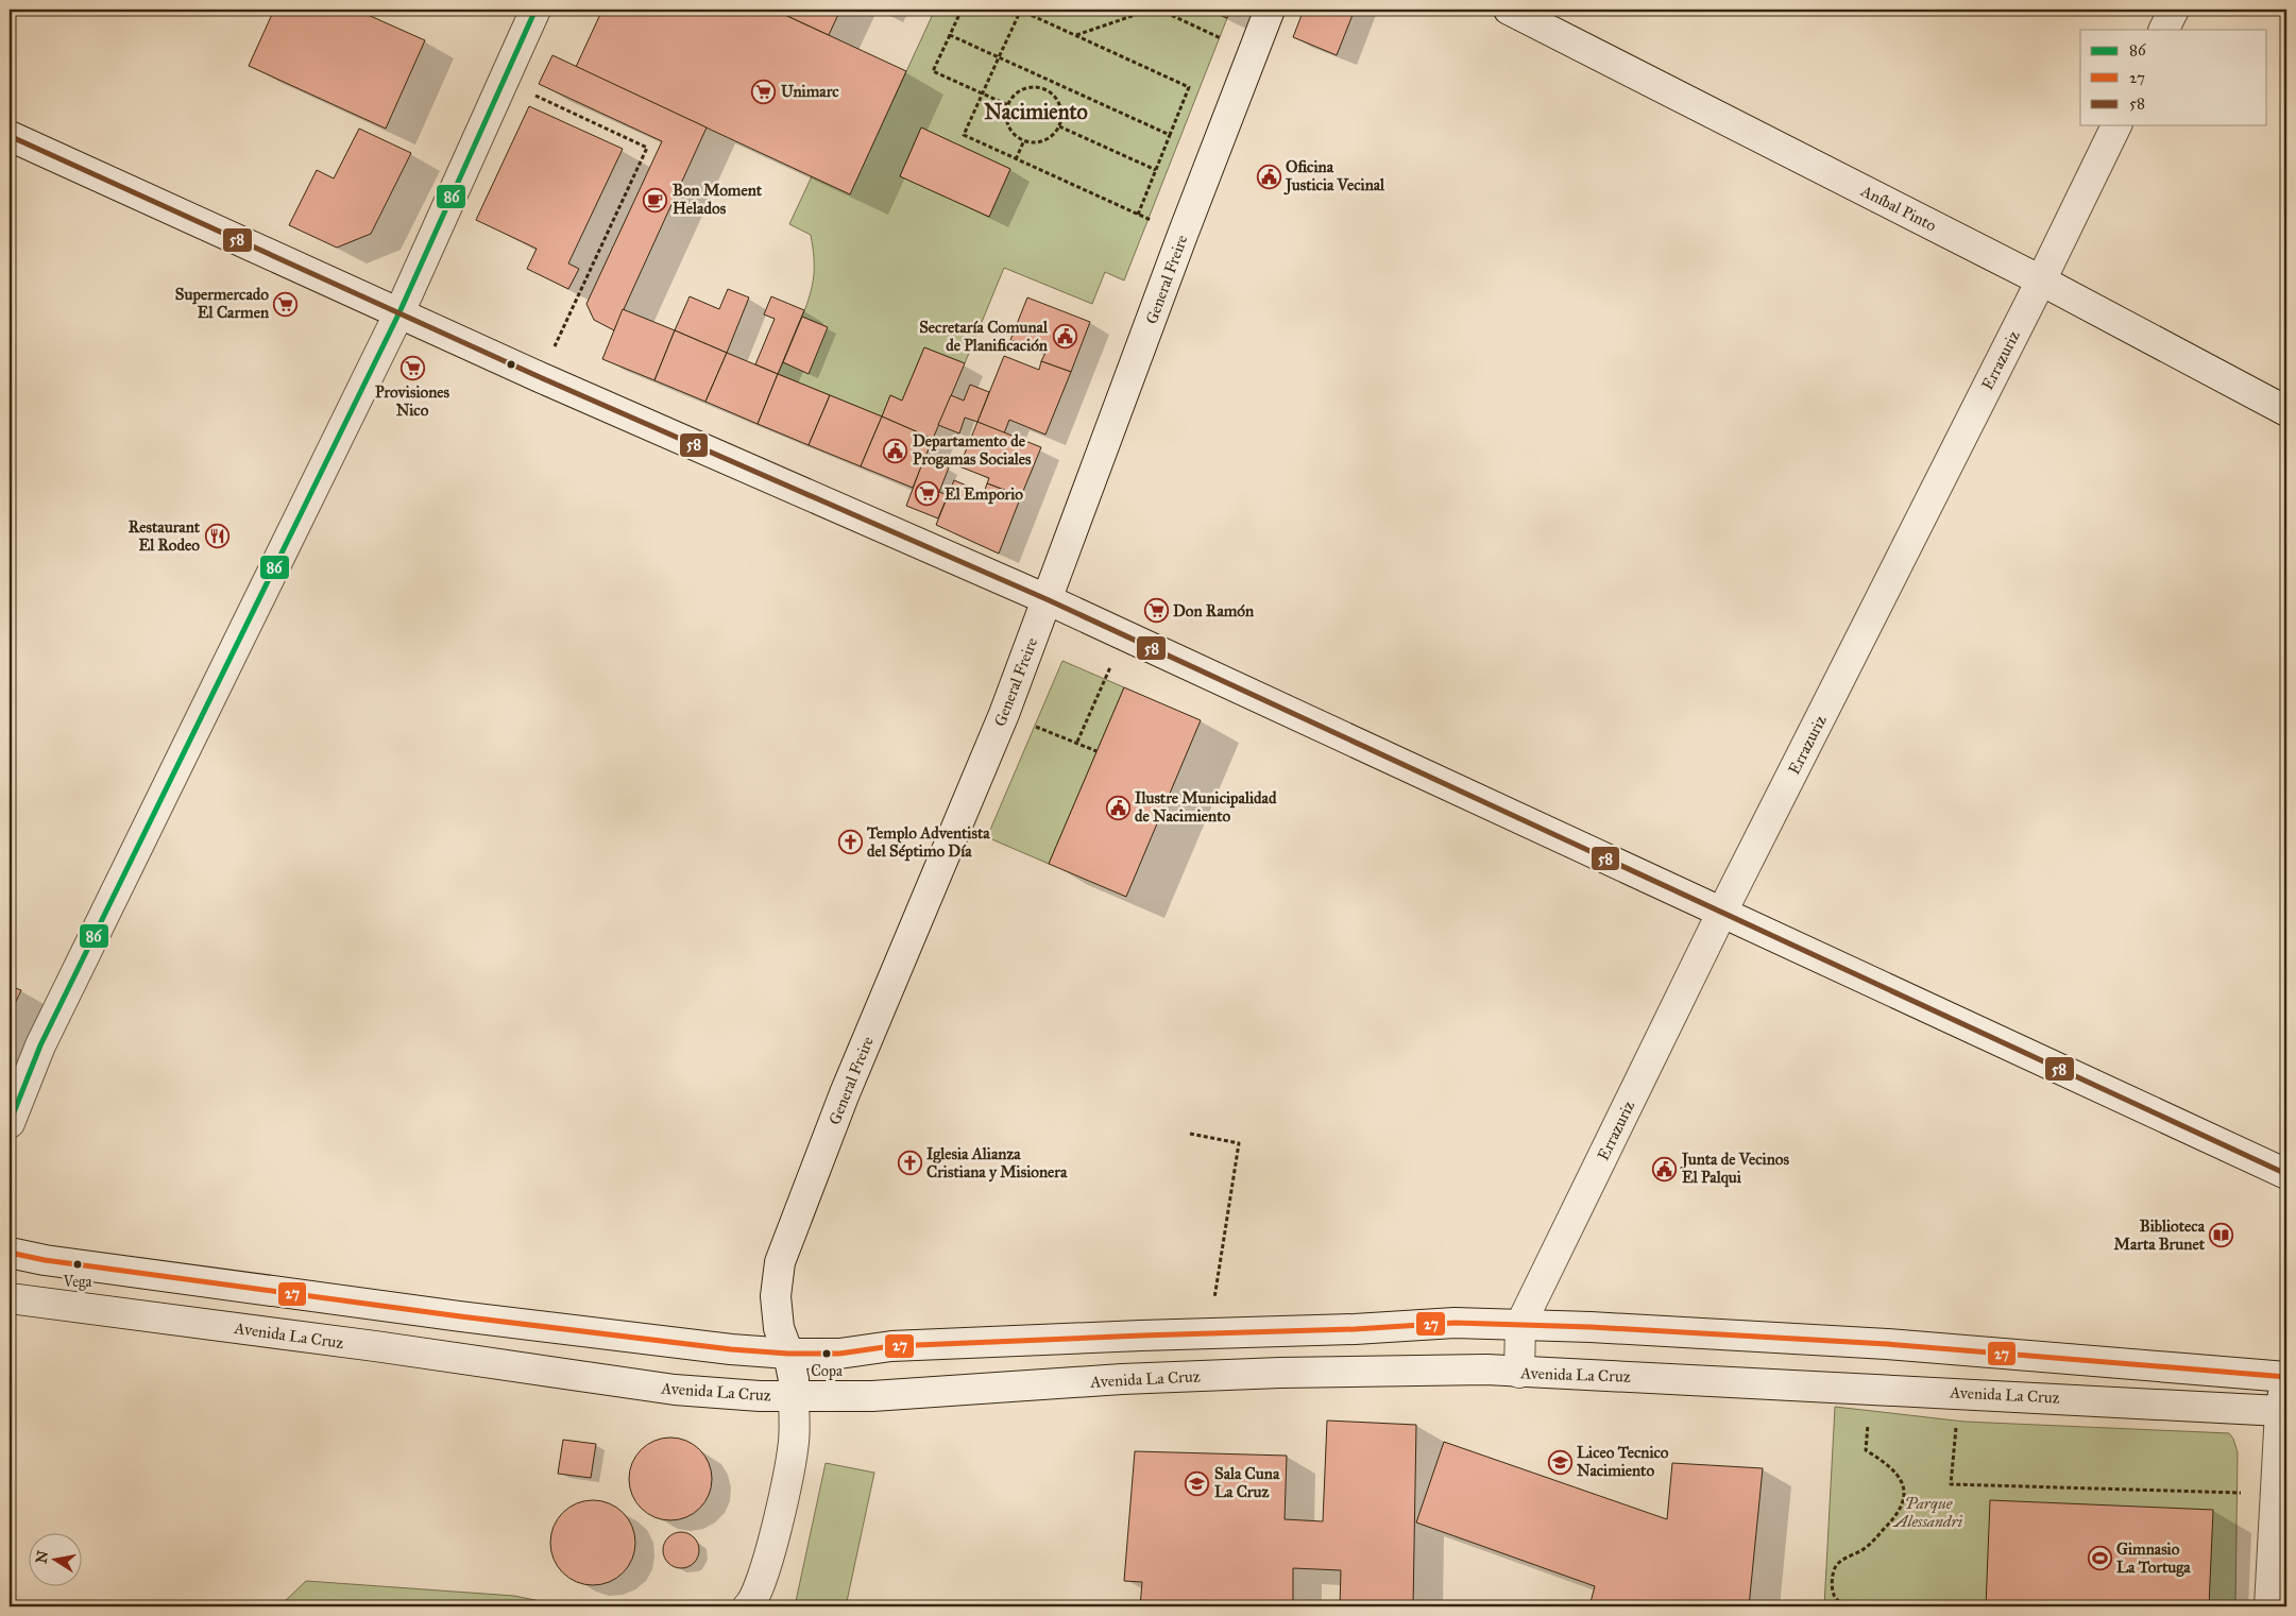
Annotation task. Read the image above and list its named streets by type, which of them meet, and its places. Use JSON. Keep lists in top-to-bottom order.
{
  "streets": {
    "main road": [
      "Aníbal Pinto",
      "General Freire",
      "Errazuriz",
      "Avenida La Cruz"
    ]
  },
  "crossings": [
    ["Aníbal Pinto", "Errazuriz"],
    ["General Freire", "Avenida La Cruz"],
    ["Errazuriz", "Avenida La Cruz"]
  ],
  "districts": ["Nacimiento"],
  "parks": ["Parque Alessandri"],
  "places": {
    "supermarket": [
      "Unimarc",
      "Supermercado El Carmen",
      "Provisiones Nico",
      "El Emporio",
      "Don Ramón"
    ],
    "public building": [
      "Oficina Justicia Vecinal",
      "Secretaría Comunal de Planificación",
      "Departamento de Progamas Sociales",
      "Ilustre Municipalidad de Nacimiento",
      "Junta de Vecinos El Palqui"
    ],
    "cafe": ["Bon Moment Helados"],
    "restaurant": ["Restaurant El Rodeo"],
    "church": ["Templo Adventista del Séptimo Día", "Iglesia Alianza Cristiana y Misionera"],
    "library": ["Biblioteca Marta Brunet"],
    "other": ["Vega", "Copa"],
    "school or university": ["Liceo Tecnico Nacimiento", "Sala Cuna La Cruz"],
    "sports": ["Gimnasio La Tortuga"]
  },
  "lines": ["transit line 86", "transit line 58", "transit line 27"],
  "legend": ["86", "27", "58"],
  "north": "left"
}
